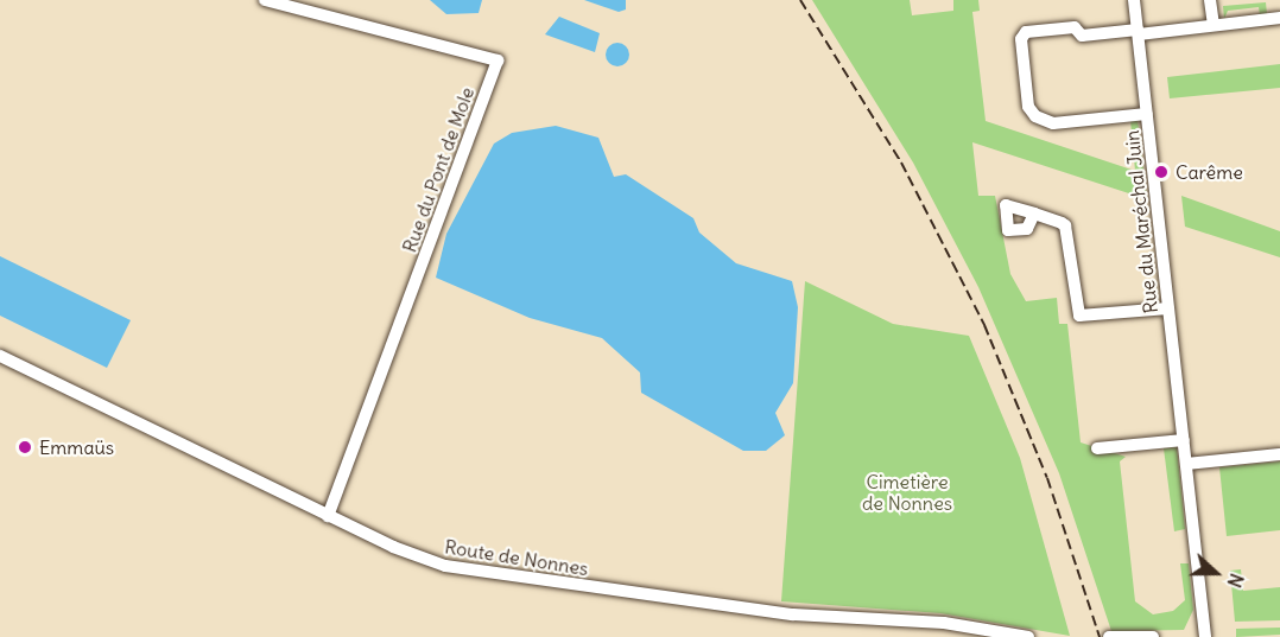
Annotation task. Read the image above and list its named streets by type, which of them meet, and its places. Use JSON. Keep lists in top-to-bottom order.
{
  "streets": {
    "street": ["Rue du Pont de Mole", "Rue du Maréchal Juin", "Route de Nonnes"]
  },
  "crossings": [
    ["Rue du Pont de Mole", "Route de Nonnes"]
  ],
  "parks": ["Cimetière de Nonnes"],
  "places": ["Carême", "Emmaüs"],
  "north": "right"
}
